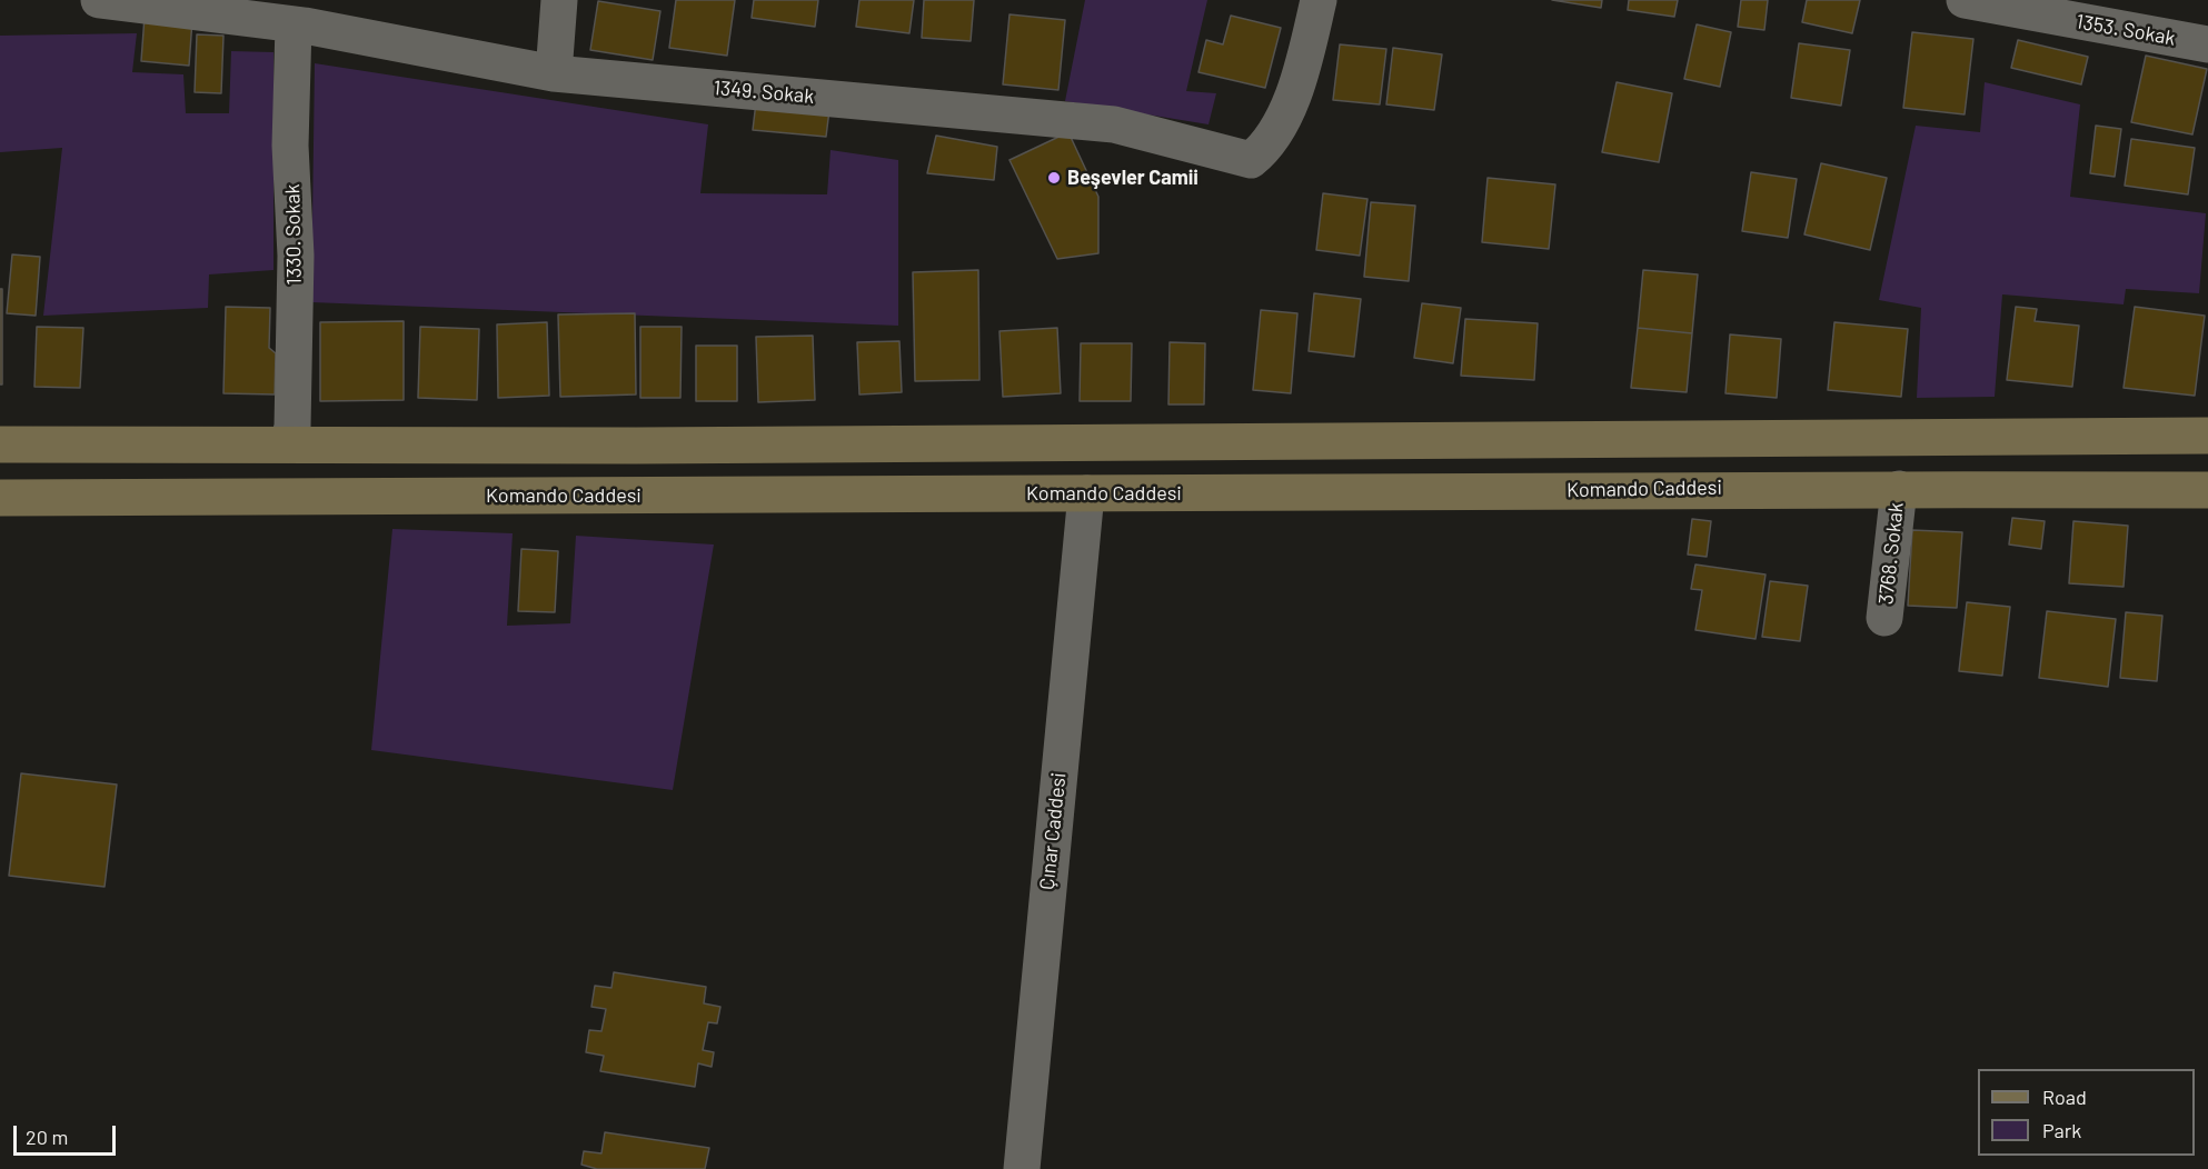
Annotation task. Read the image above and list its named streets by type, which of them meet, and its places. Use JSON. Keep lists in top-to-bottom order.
{
  "streets": {
    "main road": ["Komando Caddesi"],
    "street": [
      "1353. Sokak",
      "1349. Sokak",
      "1330. Sokak",
      "3768. Sokak",
      "Çınar Caddesi"
    ]
  },
  "crossings": [
    ["1349. Sokak", "1330. Sokak"],
    ["Komando Caddesi", "3768. Sokak"],
    ["Komando Caddesi", "Çınar Caddesi"]
  ],
  "places": ["Beşevler Camii"],
  "legend": ["Road", "Park"],
  "scale_bar": "20 m"
}
